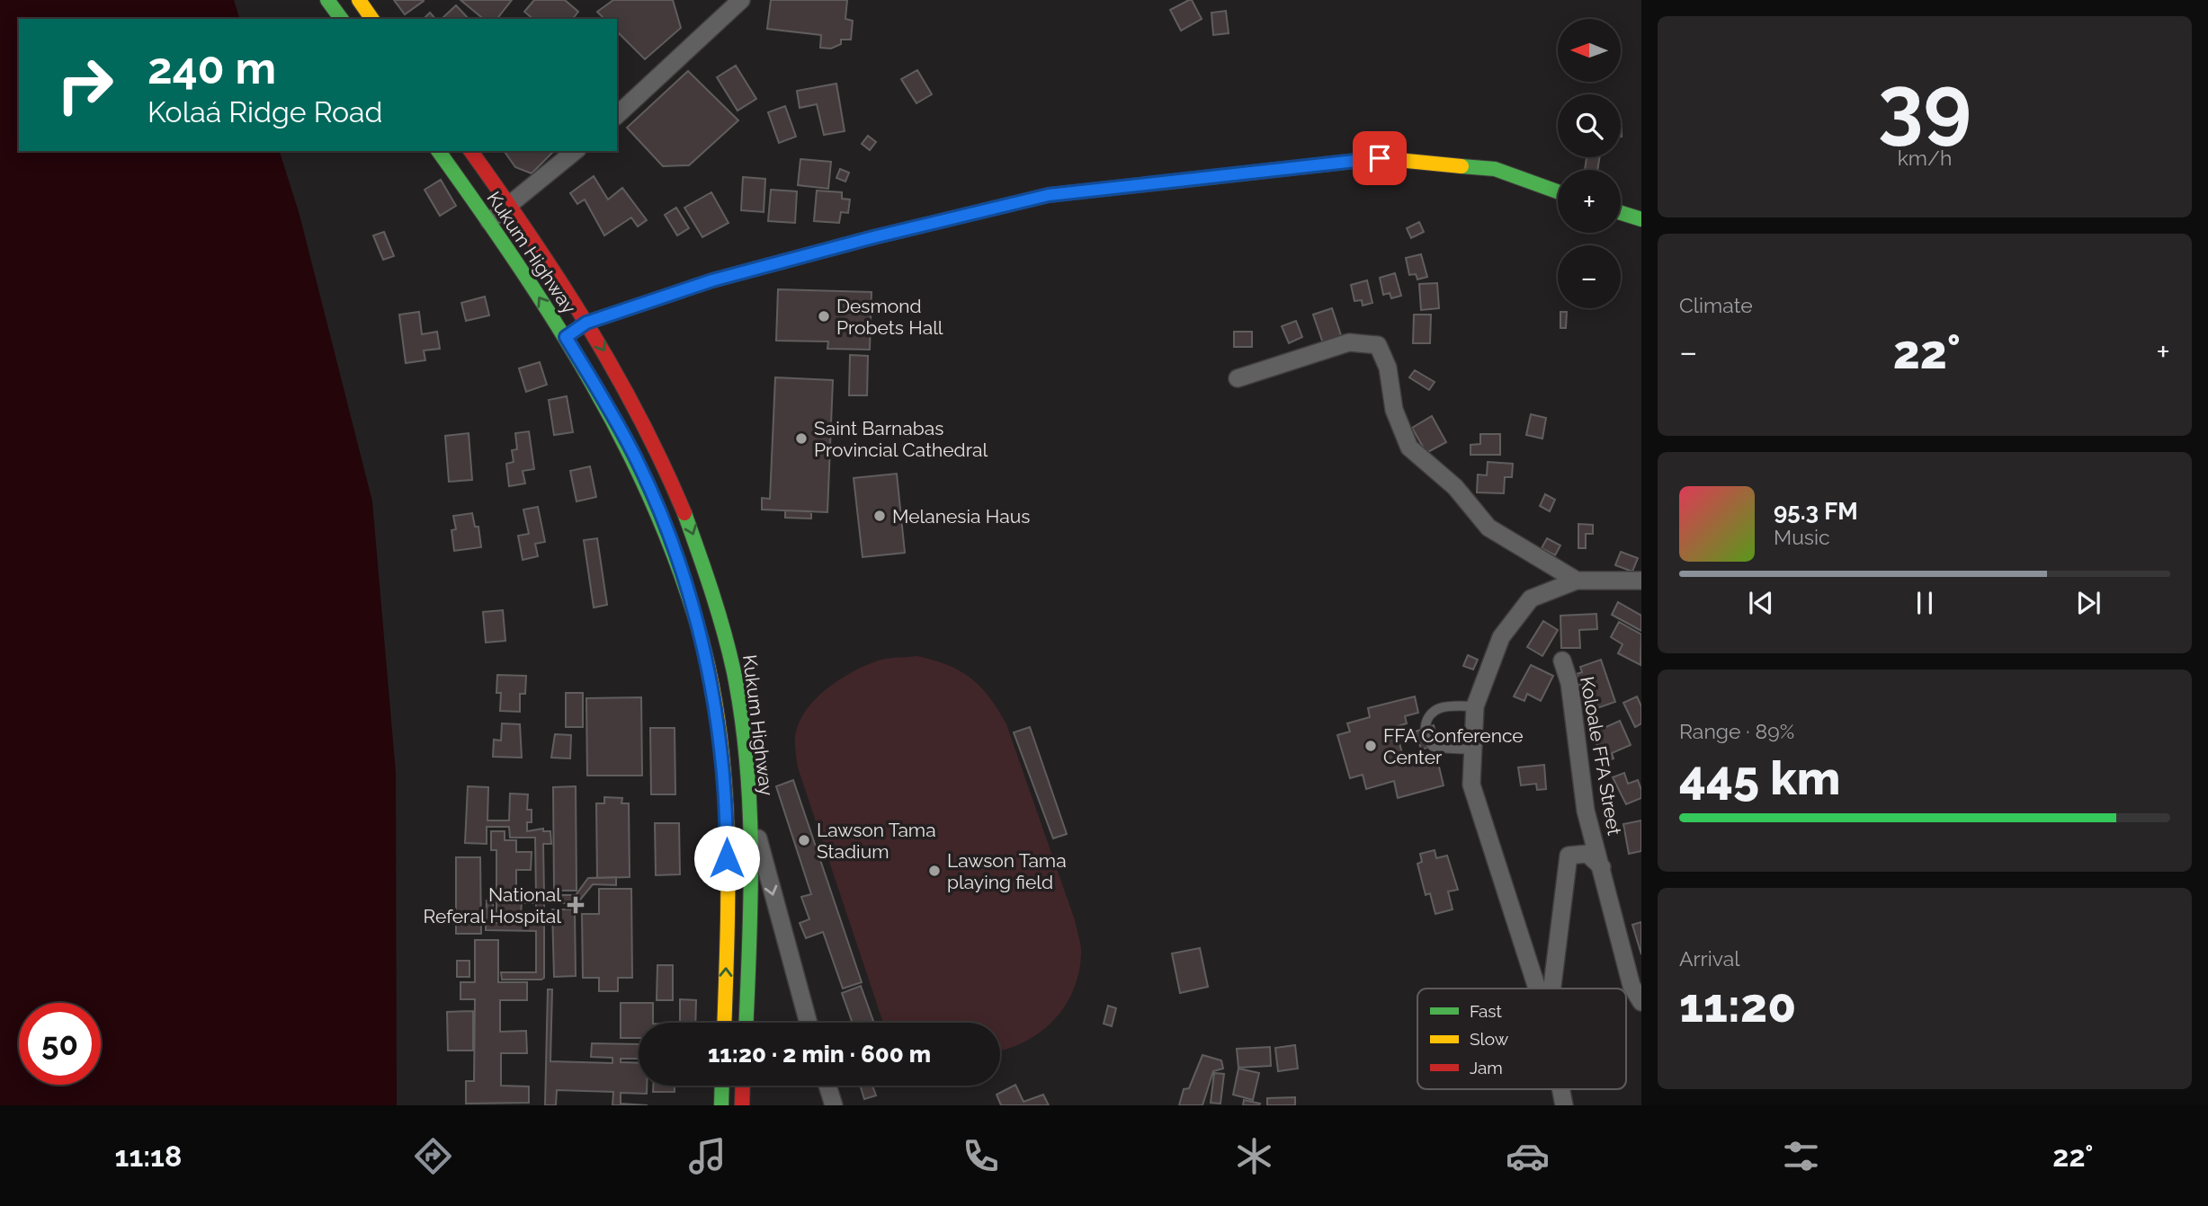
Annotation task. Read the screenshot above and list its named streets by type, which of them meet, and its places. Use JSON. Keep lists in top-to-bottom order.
{
  "streets": {
    "main road": ["Kukum Highway"],
    "street": ["Koloale FFA Street"]
  },
  "places": {
    "other": [
      "Desmond Probets Hall",
      "Saint Barnabas Provincial Cathedral",
      "Melanesia Haus",
      "FFA Conference Center",
      "Lawson Tama Stadium",
      "Lawson Tama playing field"
    ],
    "health": ["National Referal Hospital"]
  },
  "legend": ["Fast", "Slow", "Jam"],
  "north": "left",
  "page": {
    "tile": [
      ["39", "km/h"],
      "Climate",
      ["Range · 89%", "445 km"],
      ["Arrival", "11:20"]
    ],
    "map_buttons": ["+", "−"],
    "turn": ["240 m", "Kolaá Ridge Road"],
    "heat": ["−", "22°", "+"],
    "song": ["95.3 FM", "Music"],
    "limit": "50",
    "trip": "11:20 · 2 min · 600 m",
    "tabs": ["11:18", "22°"]
  }
}
